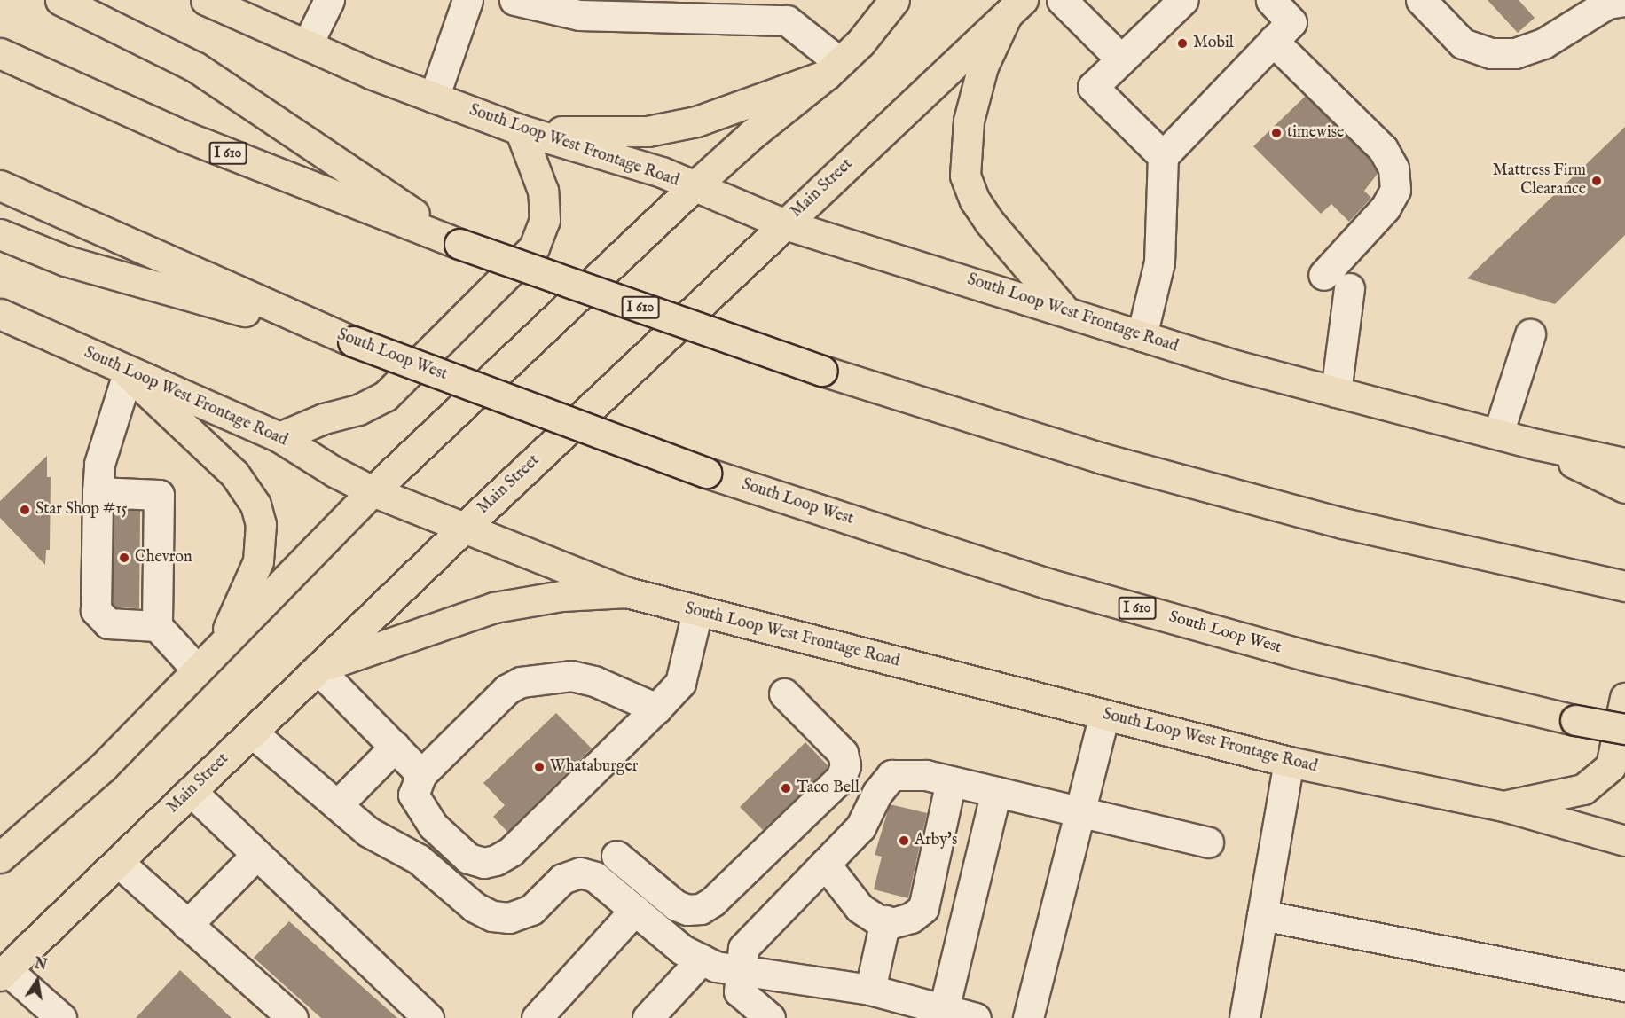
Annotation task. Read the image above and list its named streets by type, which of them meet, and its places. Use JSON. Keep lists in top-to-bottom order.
{
  "streets": {
    "main road": [
      "South Loop West Frontage Road",
      "I 610",
      "Main Street",
      "South Loop West"
    ]
  },
  "crossings": [
    ["South Loop West Frontage Road", "Main Street"]
  ],
  "places": [
    "Mobil",
    "timewise",
    "Mattress Firm Clearance",
    "Star Shop #15",
    "Chevron",
    "Whataburger",
    "Taco Bell",
    "Arby's"
  ],
  "north": "top"
}
